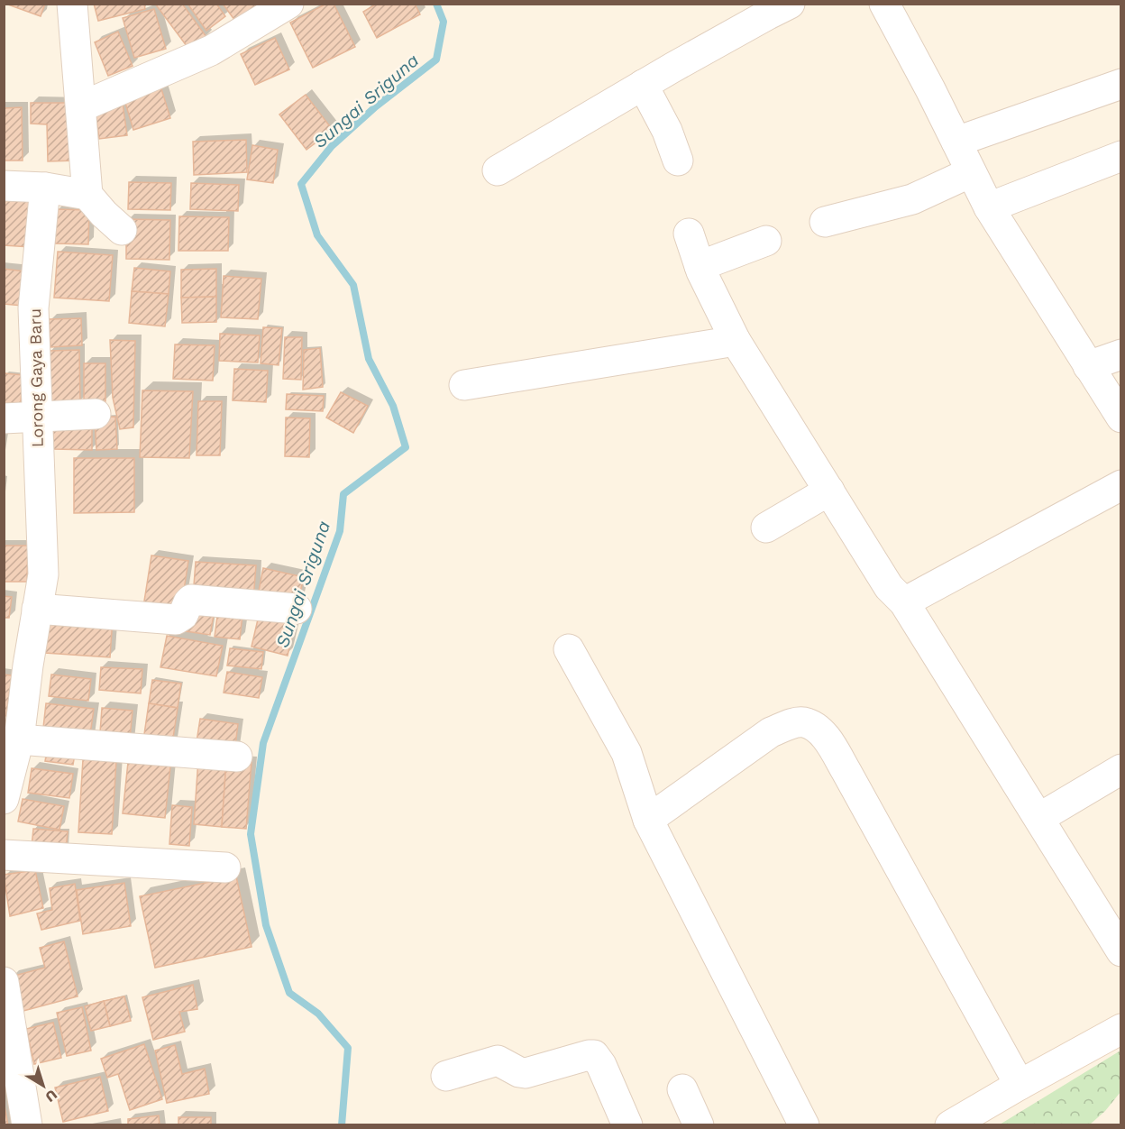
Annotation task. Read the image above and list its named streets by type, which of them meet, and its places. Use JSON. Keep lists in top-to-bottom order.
{
  "streets": {
    "street": ["Lorong Gaya Baru"]
  },
  "water": ["Sungai Sriguna"],
  "north": "bottom right"
}
